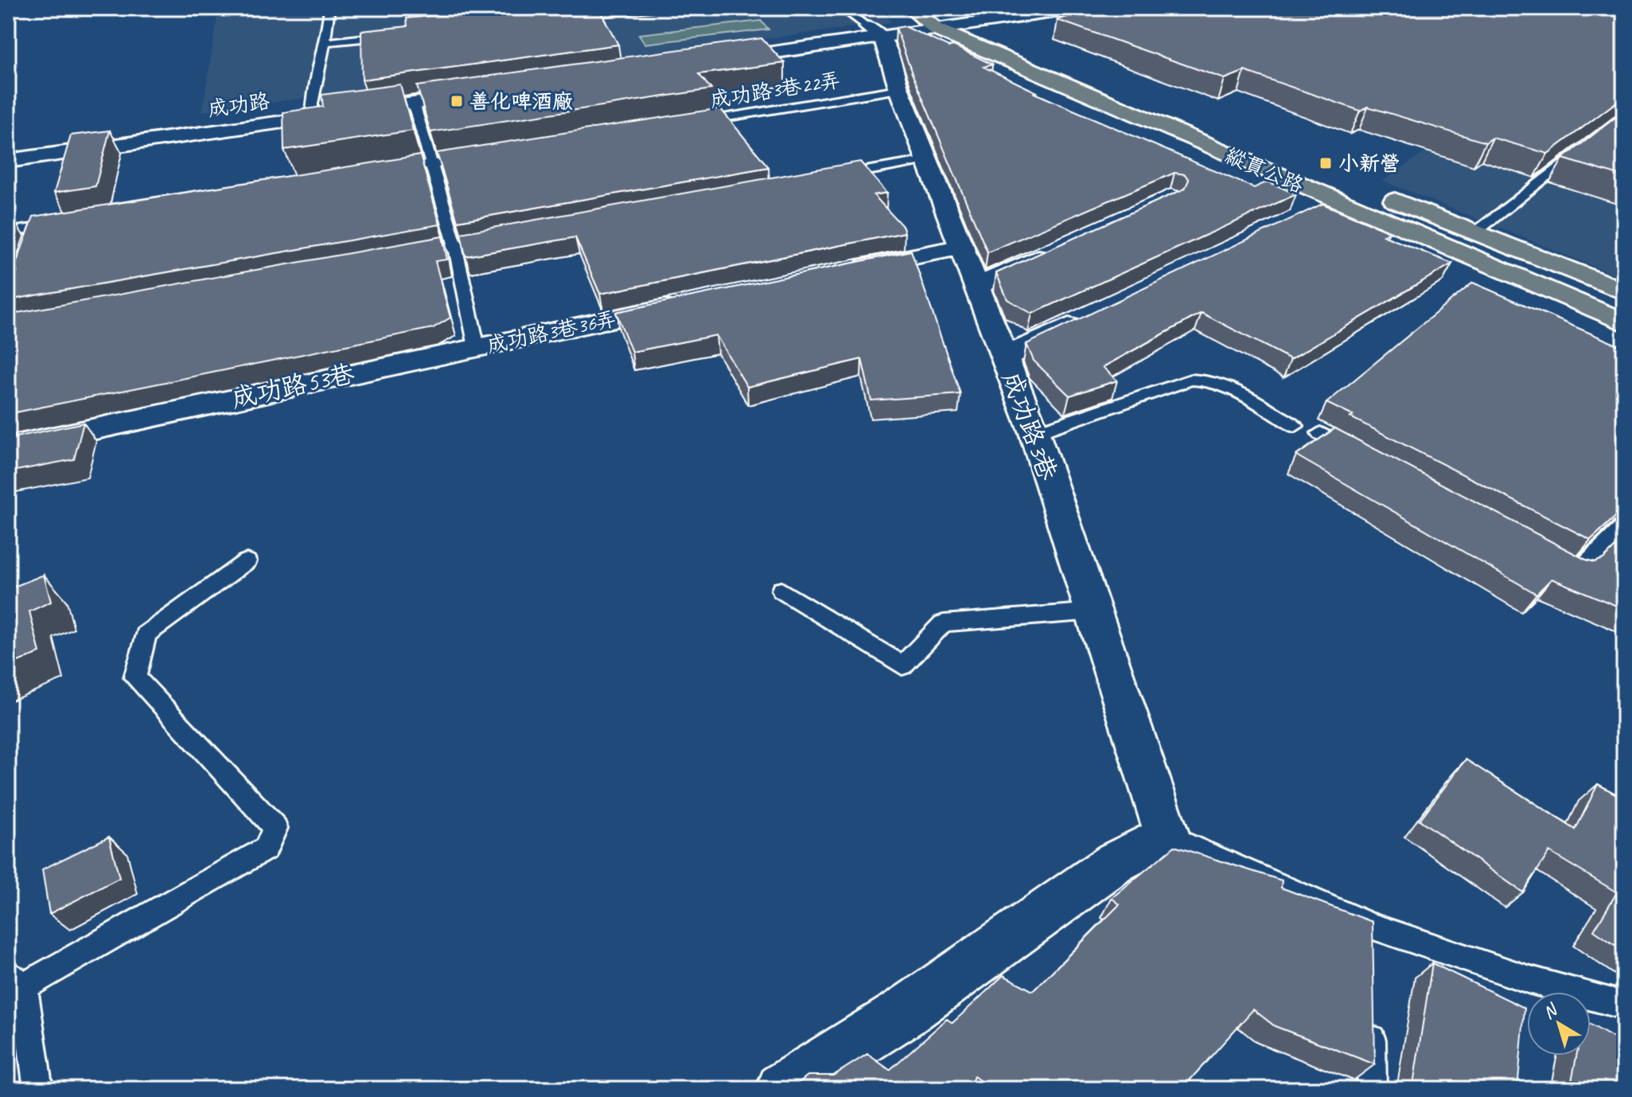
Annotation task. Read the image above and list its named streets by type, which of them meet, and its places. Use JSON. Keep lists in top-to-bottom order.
{
  "streets": {
    "main road": ["縱貫公路"],
    "street": [
      "成功路",
      "成功路3巷36弄",
      "成功路53巷",
      "成功路3巷"
    ],
    "lane": ["成功路3巷22弄"]
  },
  "crossings": [
    ["成功路3巷22弄", "成功路3巷"],
    ["成功路3巷36弄", "成功路53巷"]
  ],
  "places": {
    "transit": ["善化啤酒廠", "小新營"]
  },
  "north": "top left"
}
